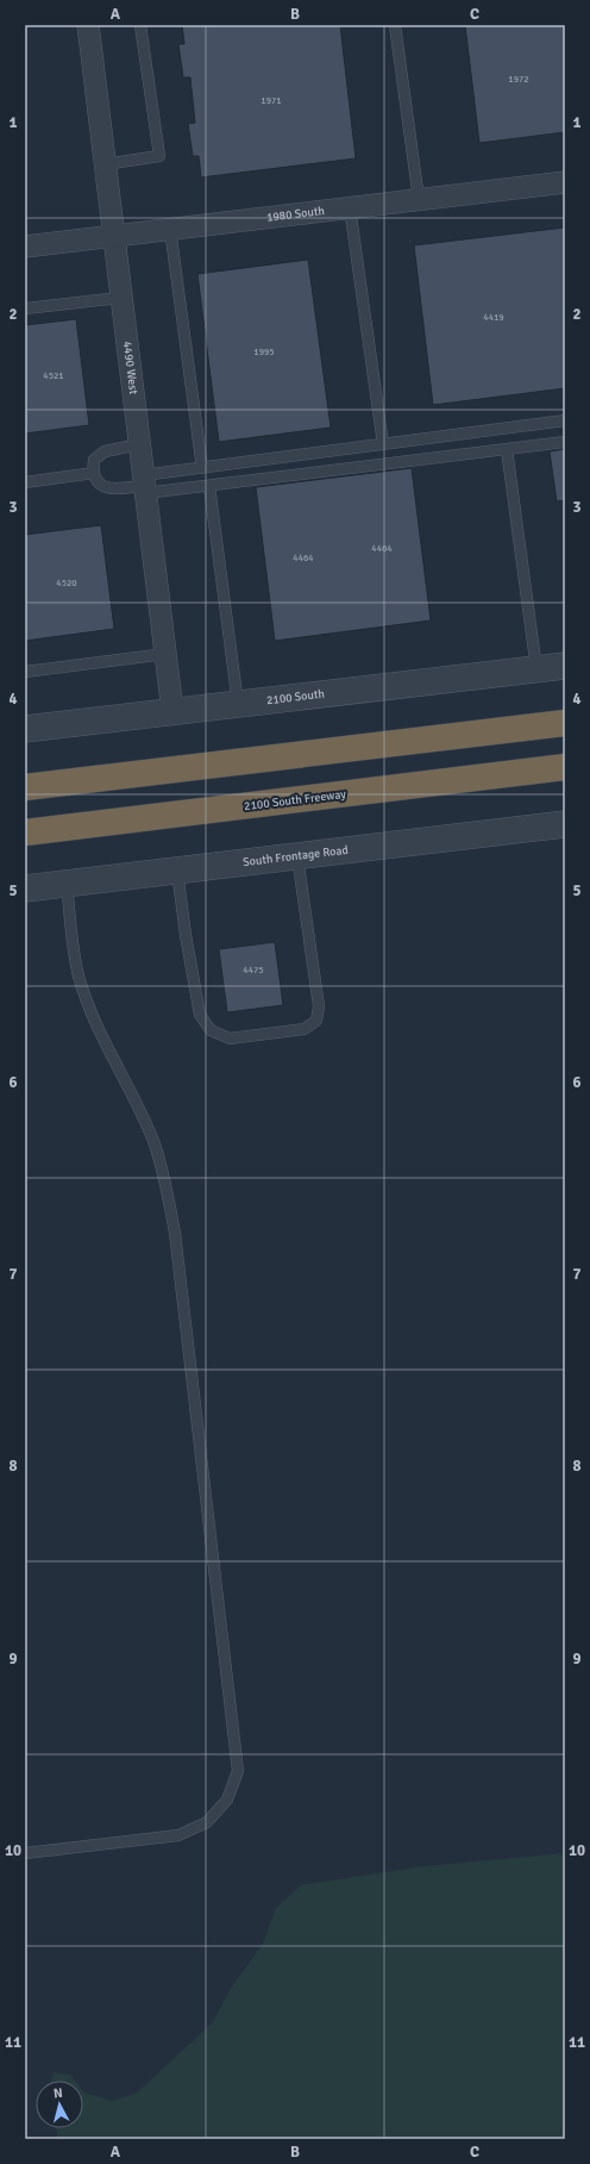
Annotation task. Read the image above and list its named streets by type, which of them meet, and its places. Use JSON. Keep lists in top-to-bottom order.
{
  "streets": {
    "highway": ["2100 South Freeway"],
    "street": [
      "1980 South",
      "4490 West",
      "2100 South",
      "South Frontage Road"
    ]
  },
  "crossings": [
    ["1980 South", "4490 West"],
    ["4490 West", "2100 South"]
  ],
  "house_numbers": [
    "1972",
    "1971",
    "4419",
    "1995",
    "4521",
    "4464",
    "4464",
    "4520",
    "4475"
  ],
  "north": "top",
  "grid": {
    "columns": ["A", "B", "C"],
    "rows": [
      "1",
      "2",
      "3",
      "4",
      "5",
      "6",
      "7",
      "8",
      "9",
      "10",
      "11"
    ]
  }
}
